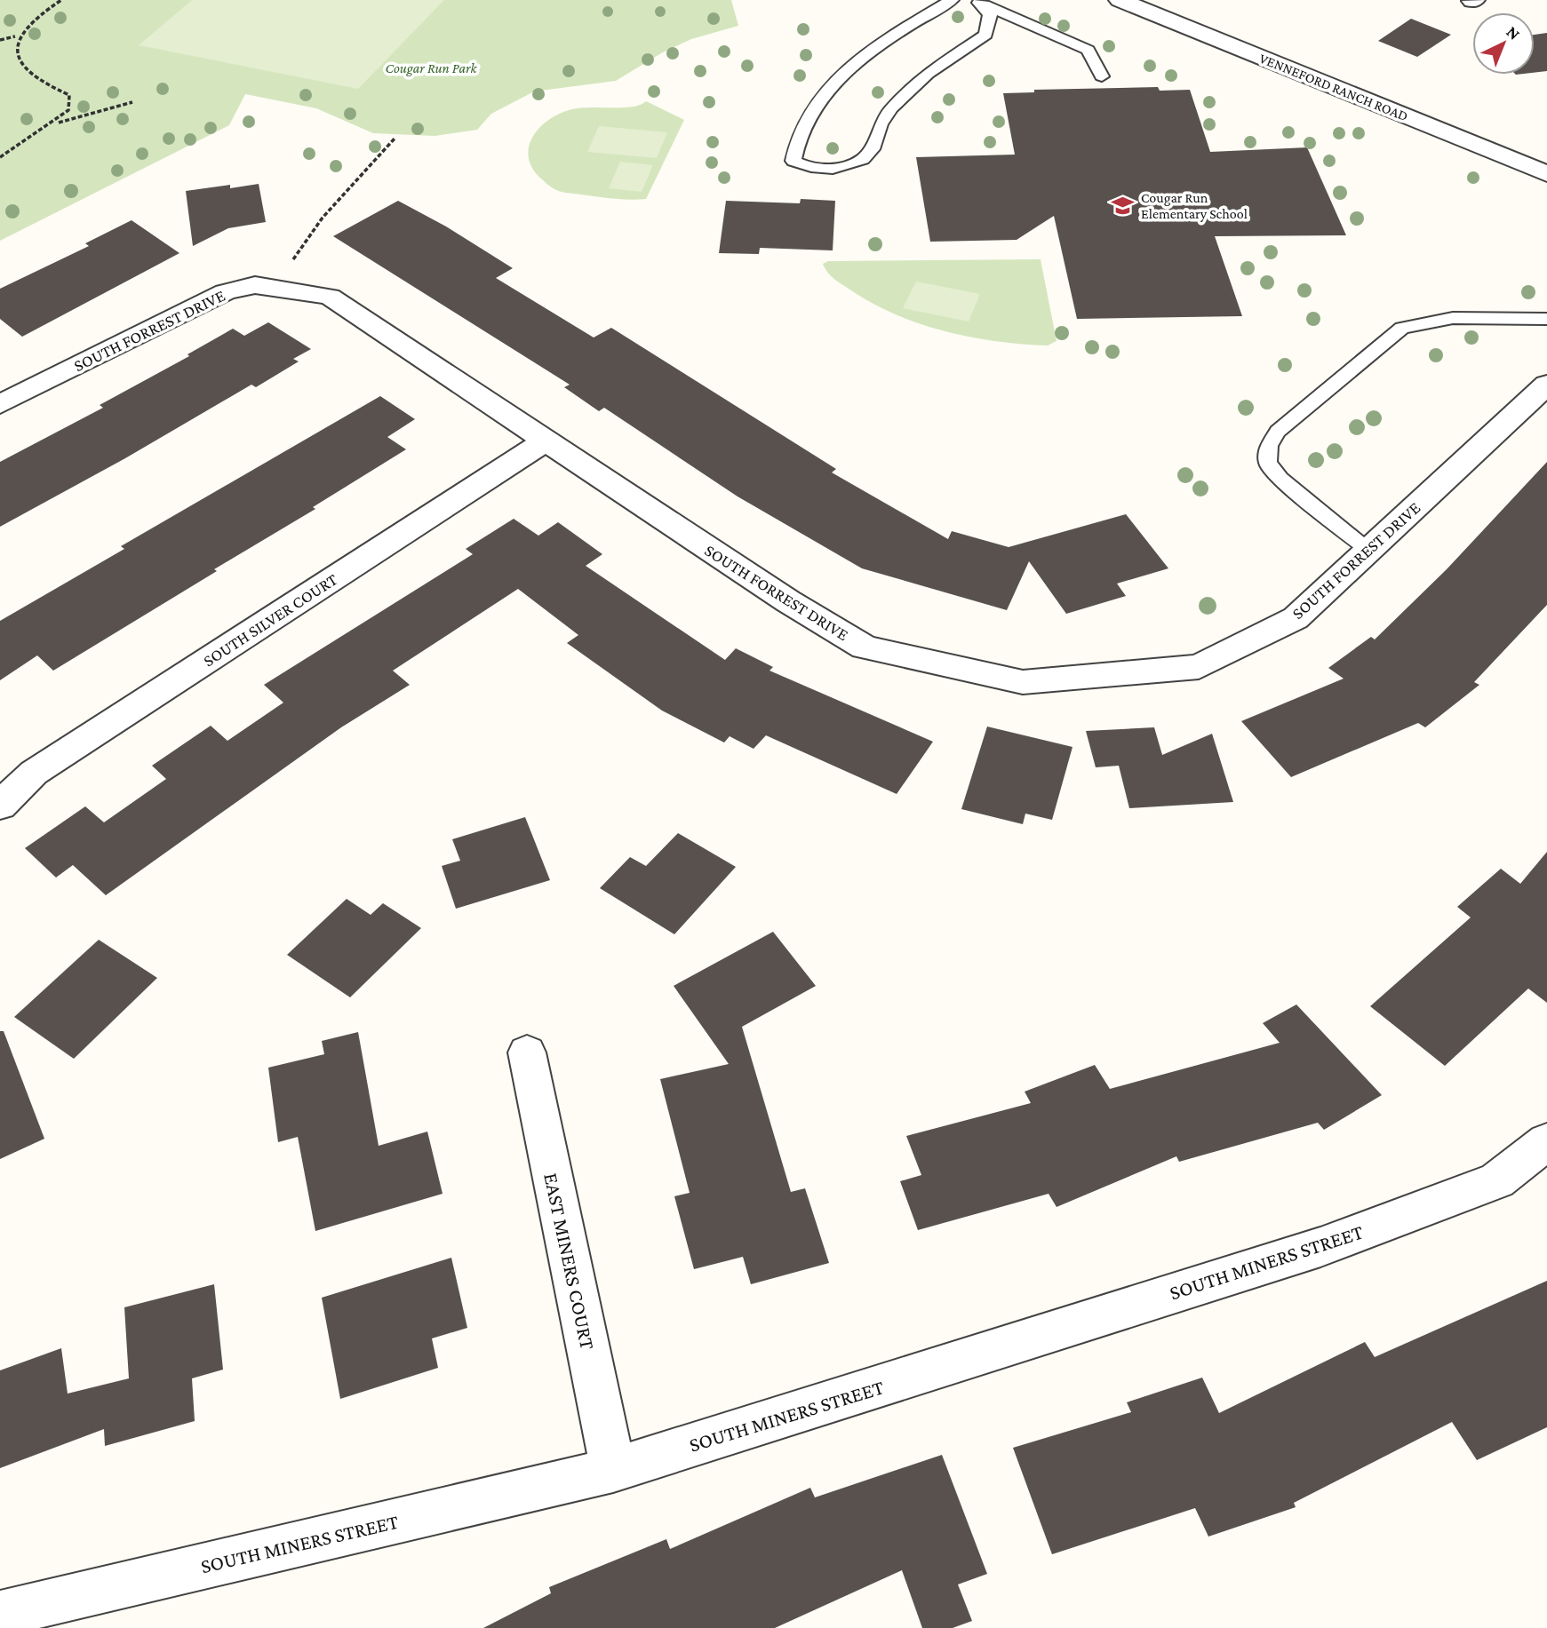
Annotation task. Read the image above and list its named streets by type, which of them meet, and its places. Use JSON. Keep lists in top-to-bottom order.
{
  "streets": {
    "street": [
      "VENNEFORD RANCH ROAD",
      "SOUTH FORREST DRIVE",
      "SOUTH SILVER COURT",
      "EAST MINERS COURT",
      "SOUTH MINERS STREET"
    ]
  },
  "crossings": [
    ["SOUTH FORREST DRIVE", "SOUTH SILVER COURT"],
    ["EAST MINERS COURT", "SOUTH MINERS STREET"]
  ],
  "parks": ["Cougar Run Park"],
  "places": {
    "school or university": ["Cougar Run Elementary School"]
  },
  "north": "top right"
}
